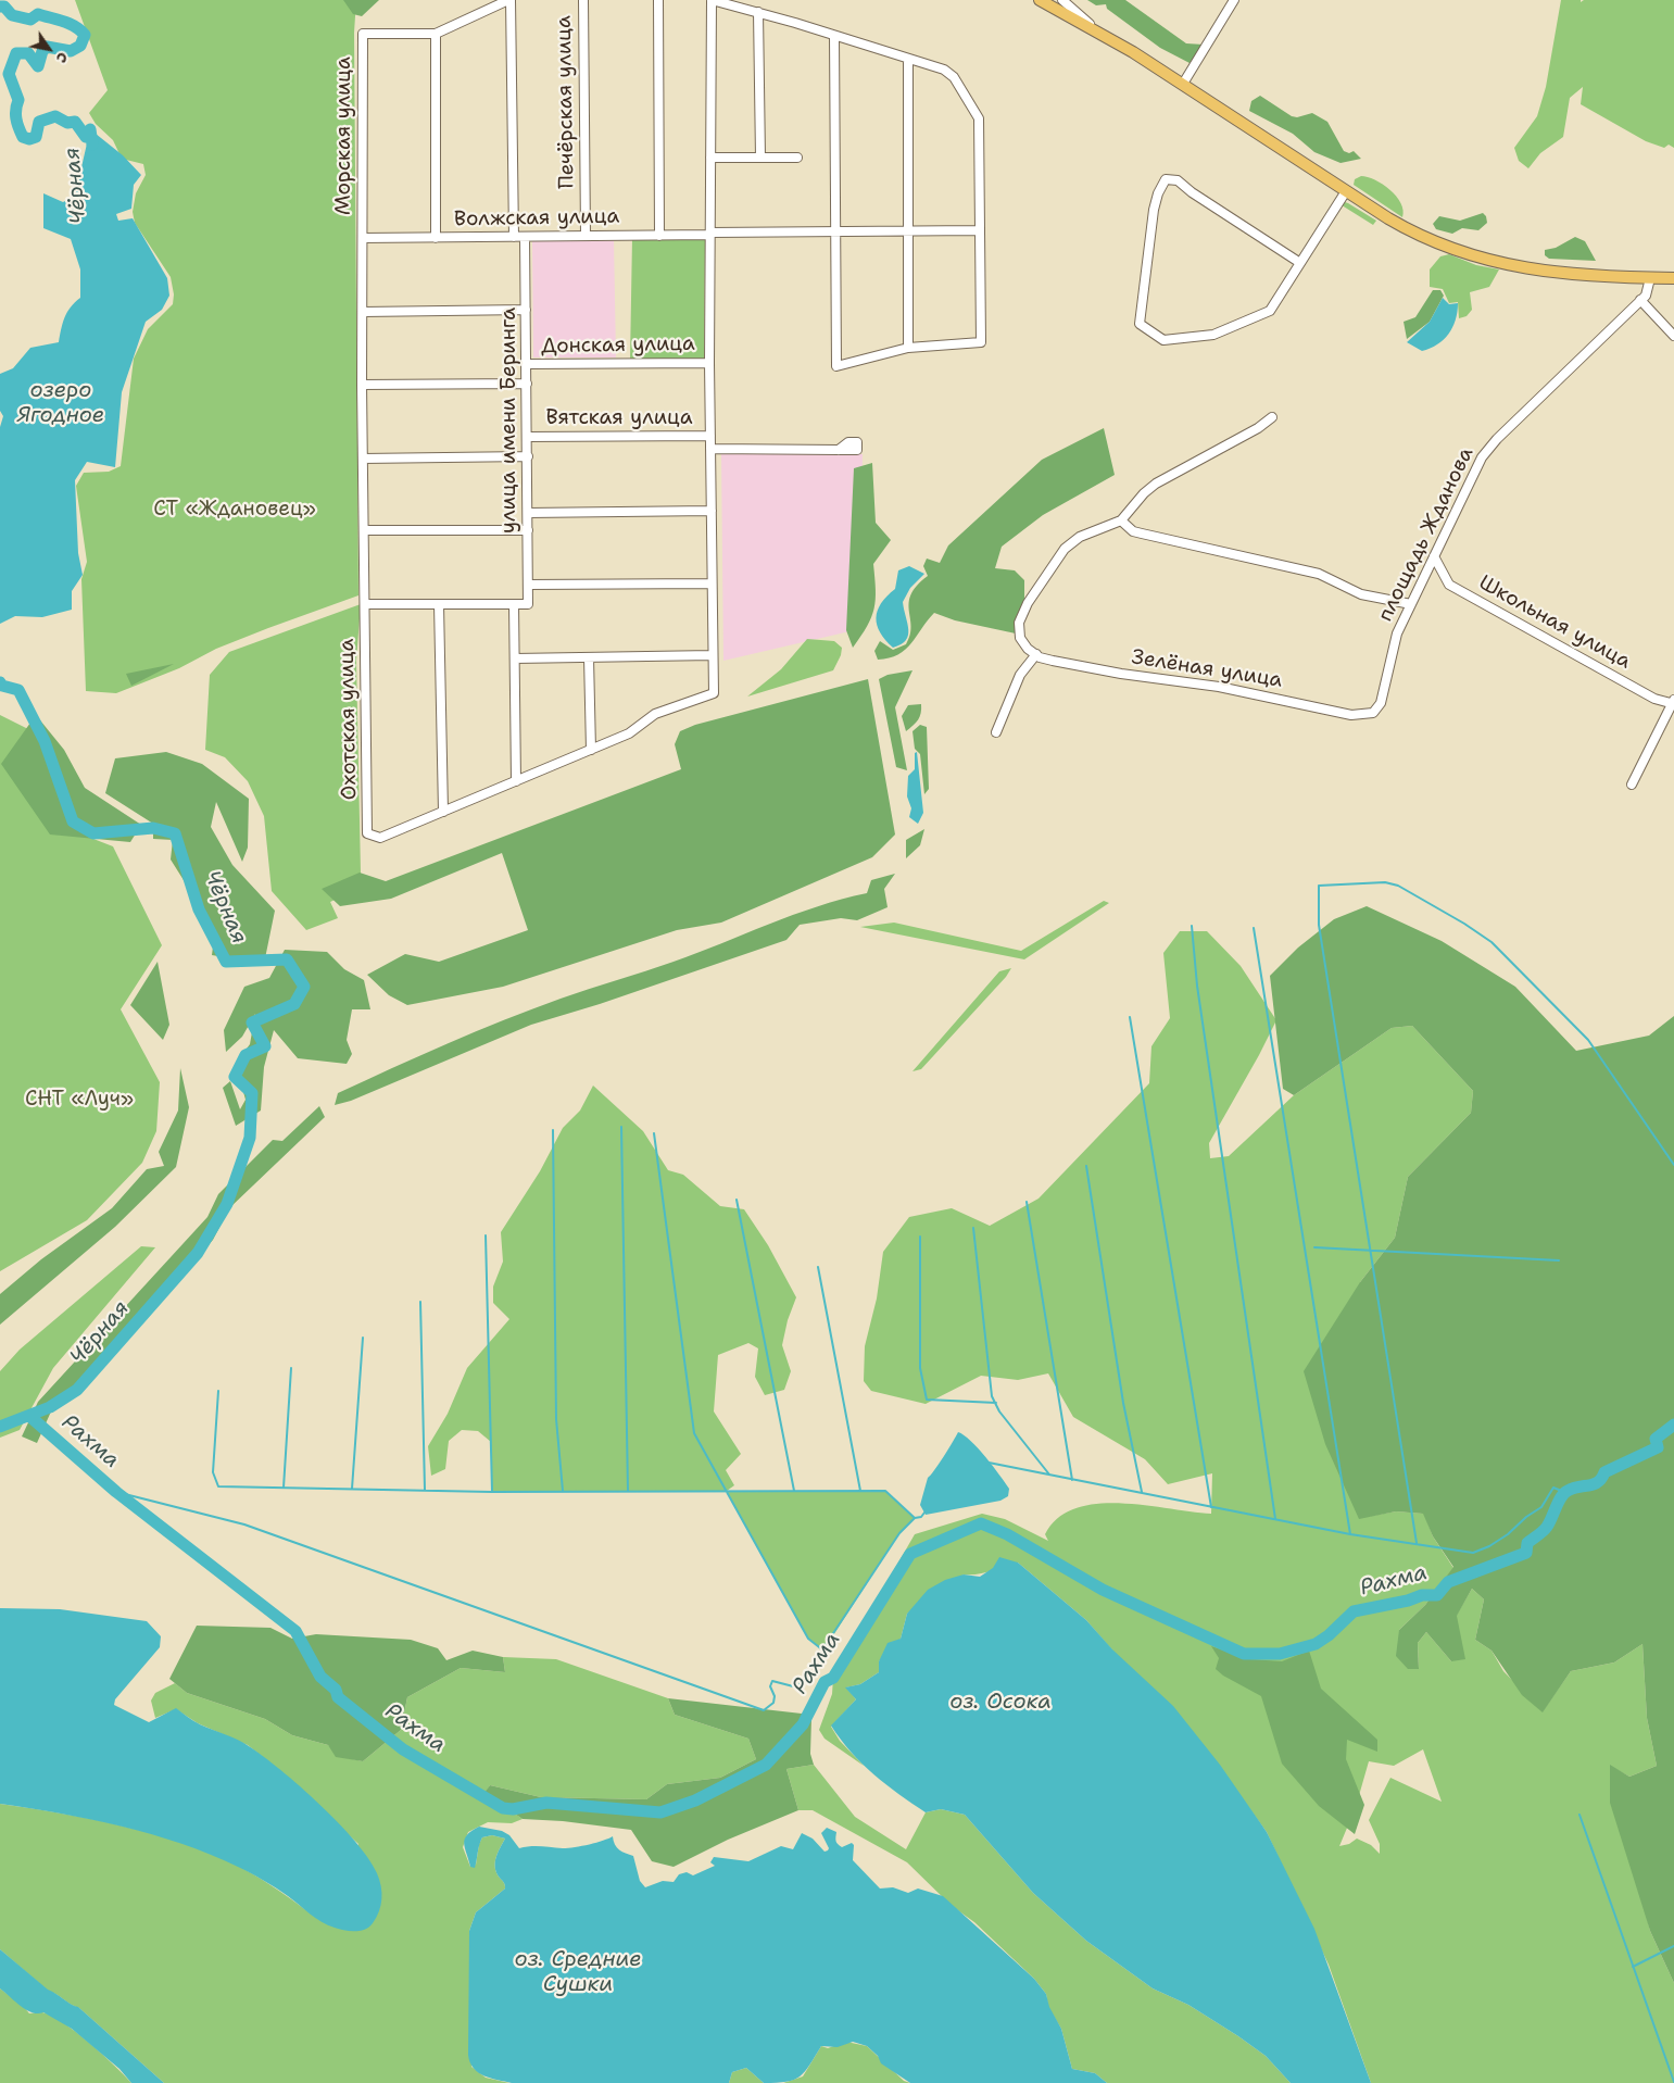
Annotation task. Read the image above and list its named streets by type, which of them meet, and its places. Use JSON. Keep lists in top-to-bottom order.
{
  "streets": {
    "street": [
      "Печёрская улица",
      "Морская улица",
      "Волжская улица",
      "Донская улица",
      "Вятская улица",
      "улица имени Беринга",
      "площадь Жданова",
      "Школьная улица",
      "Зелёная улица",
      "Охотская улица"
    ]
  },
  "crossings": [
    ["Печёрская улица", "Волжская улица"],
    ["Морская улица", "Волжская улица"],
    ["Морская улица", "Донская улица"],
    ["Морская улица", "Охотская улица"],
    ["Волжская улица", "улица имени Беринга"],
    ["Донская улица", "улица имени Беринга"],
    ["Донская улица", "Охотская улица"],
    ["Вятская улица", "улица имени Беринга"],
    ["площадь Жданова", "Школьная улица"],
    ["площадь Жданова", "Зелёная улица"]
  ],
  "water": [
    "Чёрная",
    "озеро Ягодное",
    "Рахма",
    "оз. Осока",
    "оз. Средние Сушки"
  ],
  "parks": ["СТ «Ждановец»", "СНТ «Луч»"],
  "north": "bottom right"
}
